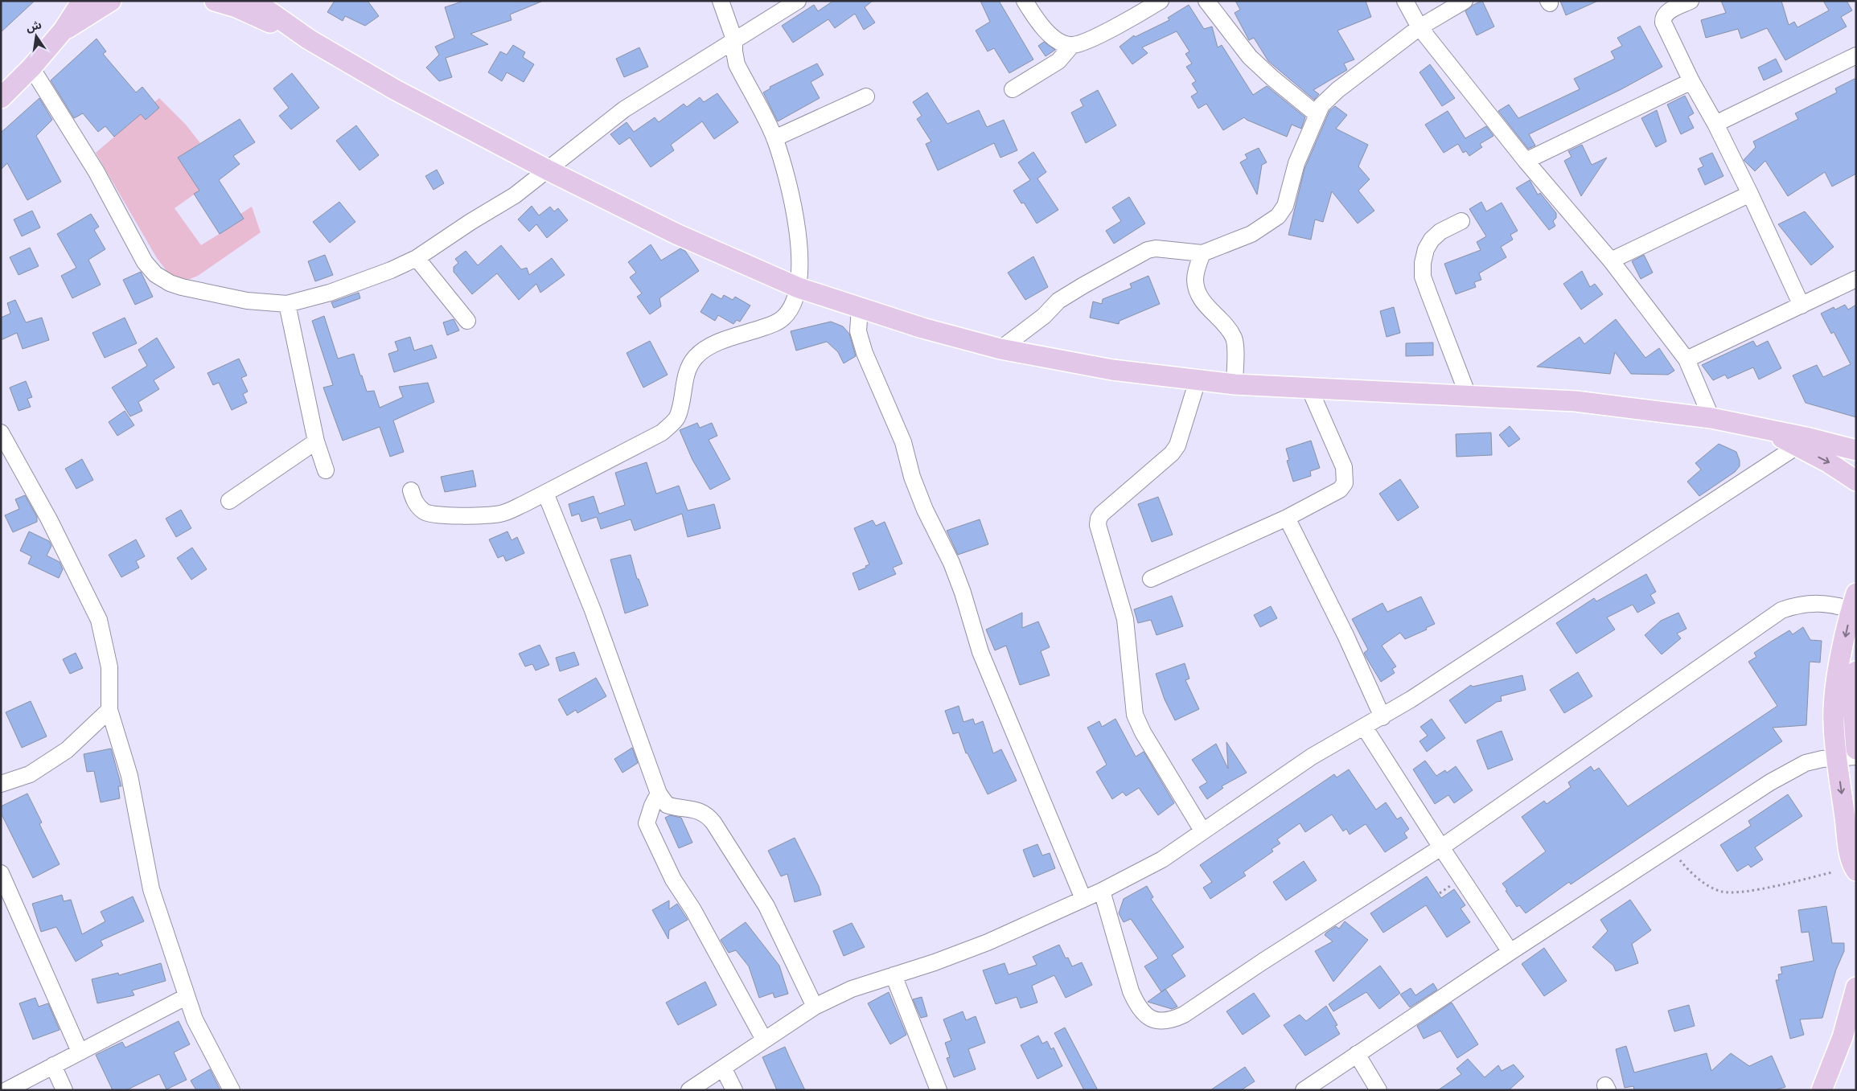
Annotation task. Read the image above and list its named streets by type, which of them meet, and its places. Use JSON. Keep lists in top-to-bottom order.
{
  "north": "top"
}
